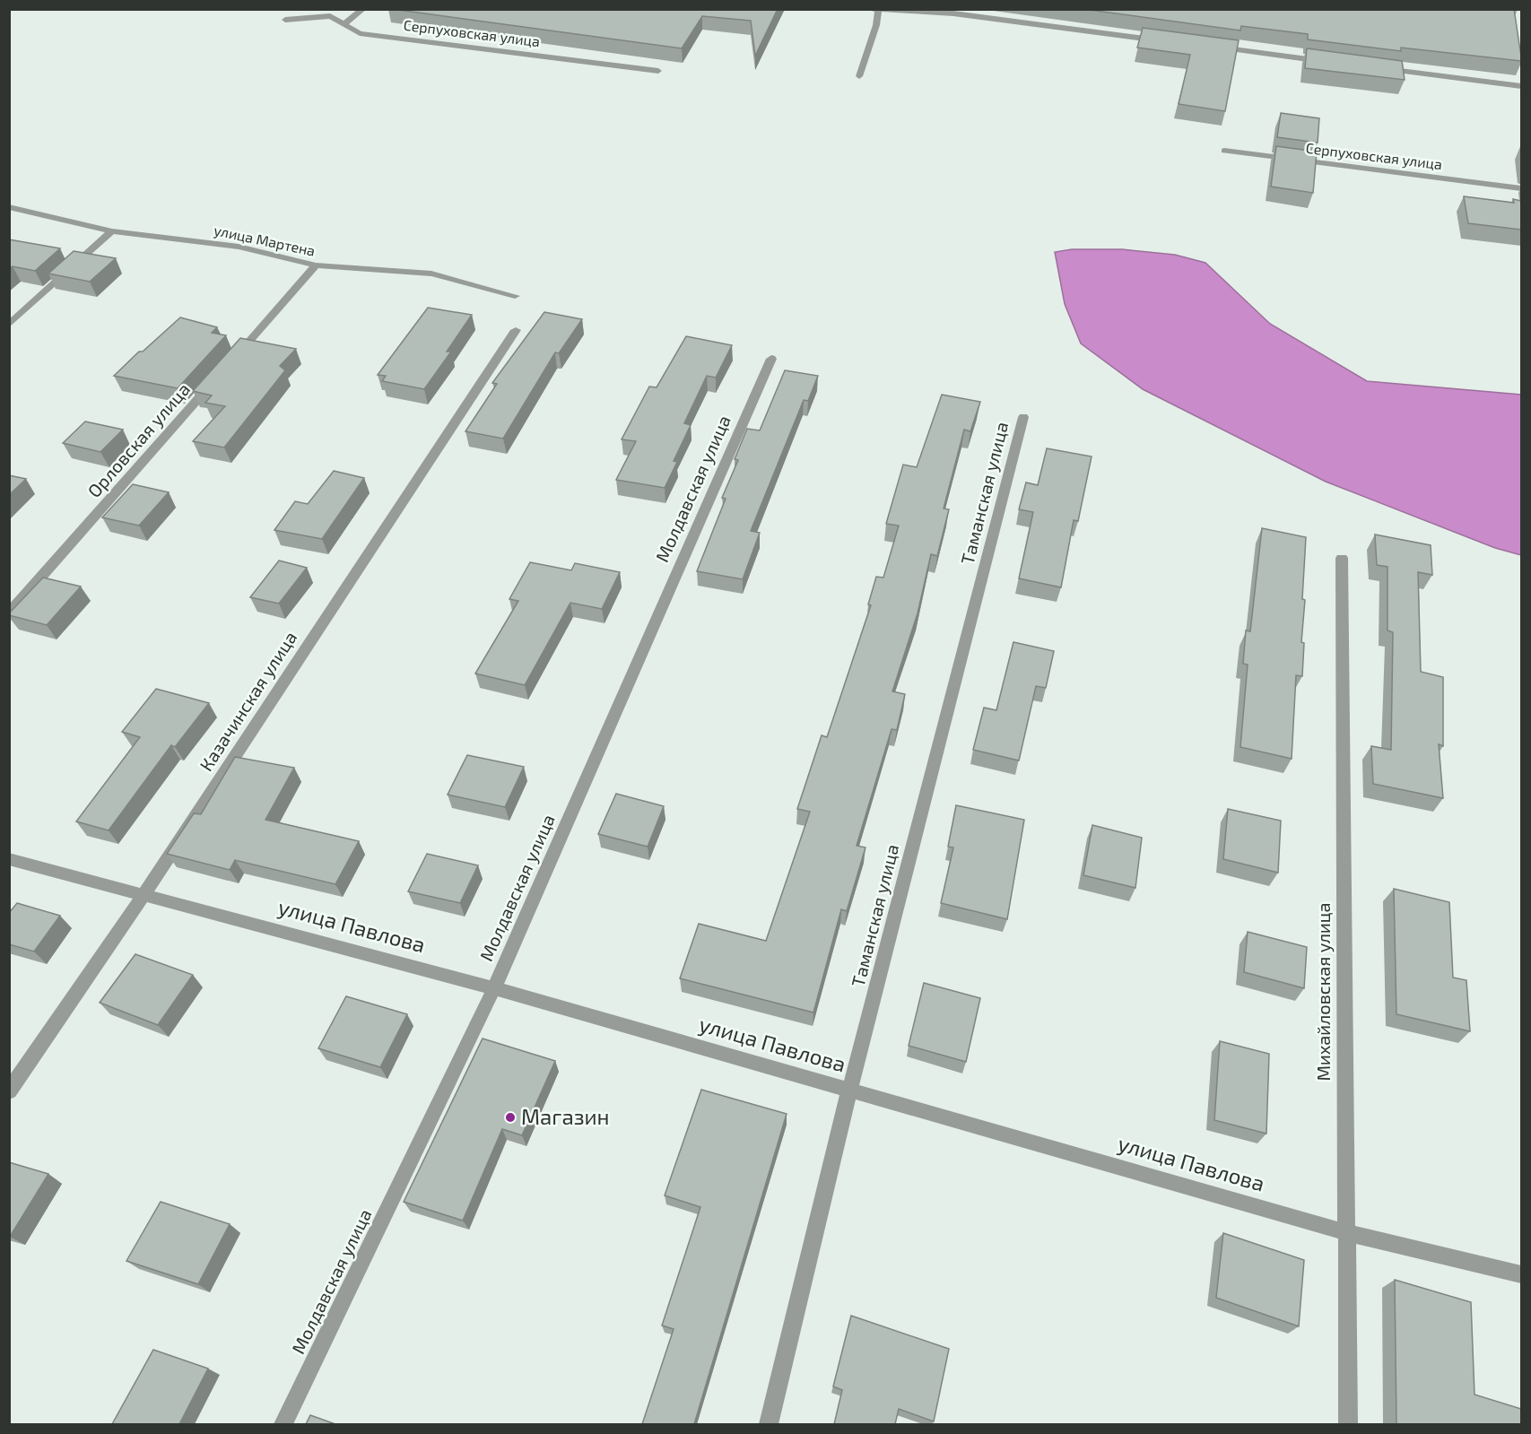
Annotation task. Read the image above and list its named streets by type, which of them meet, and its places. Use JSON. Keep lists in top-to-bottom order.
{
  "streets": {
    "street": [
      "Серпуховская улица",
      "улица Мартена",
      "Орловская улица",
      "Молдавская улица",
      "Таманская улица",
      "Казачинская улица",
      "улица Павлова",
      "Михайловская улица"
    ]
  },
  "crossings": [
    ["Молдавская улица", "улица Павлова"],
    ["Таманская улица", "улица Павлова"],
    ["Казачинская улица", "улица Павлова"],
    ["улица Павлова", "Михайловская улица"]
  ],
  "places": ["Магазин"]
}
